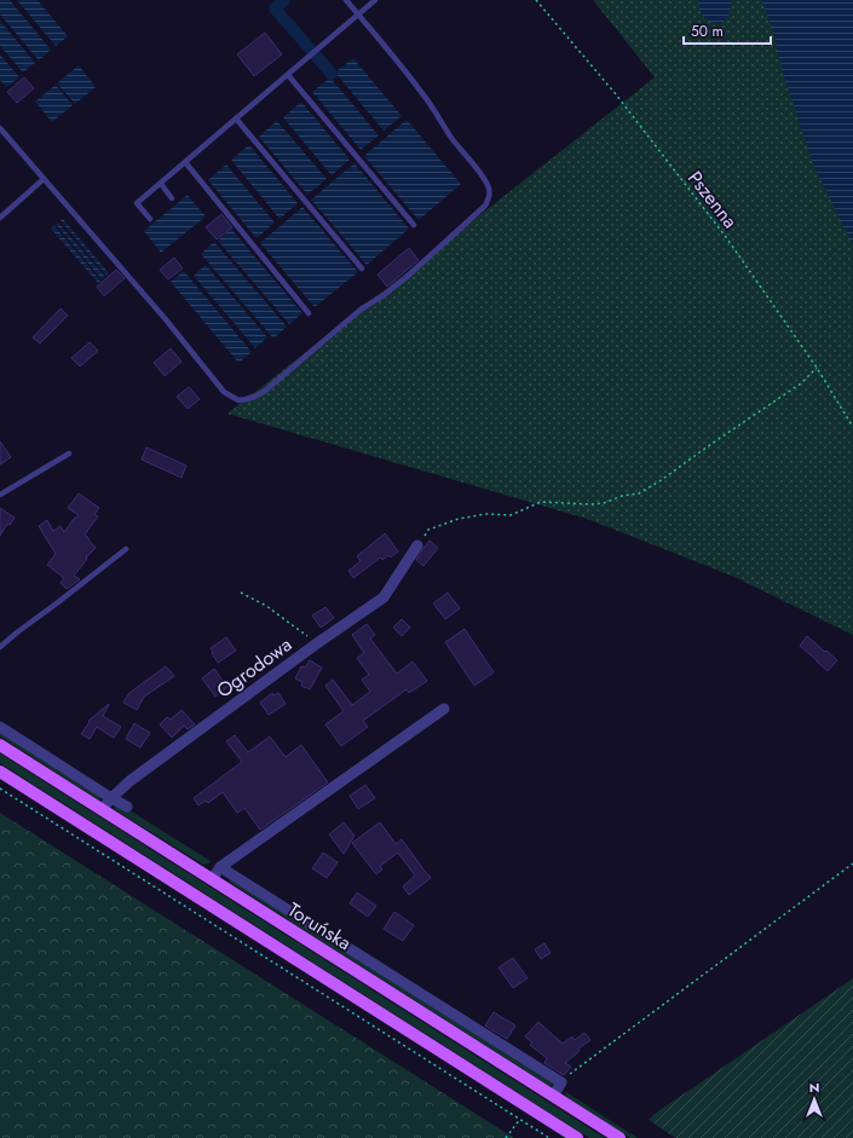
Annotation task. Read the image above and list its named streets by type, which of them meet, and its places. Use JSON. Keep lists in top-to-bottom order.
{
  "streets": {
    "main road": ["Toruńska"],
    "street": ["Ogrodowa"],
    "path": ["Pszenna"]
  },
  "crossings": [
    ["Ogrodowa", "Toruńska"]
  ],
  "scale_bar": "50 m",
  "north": "top"
}
